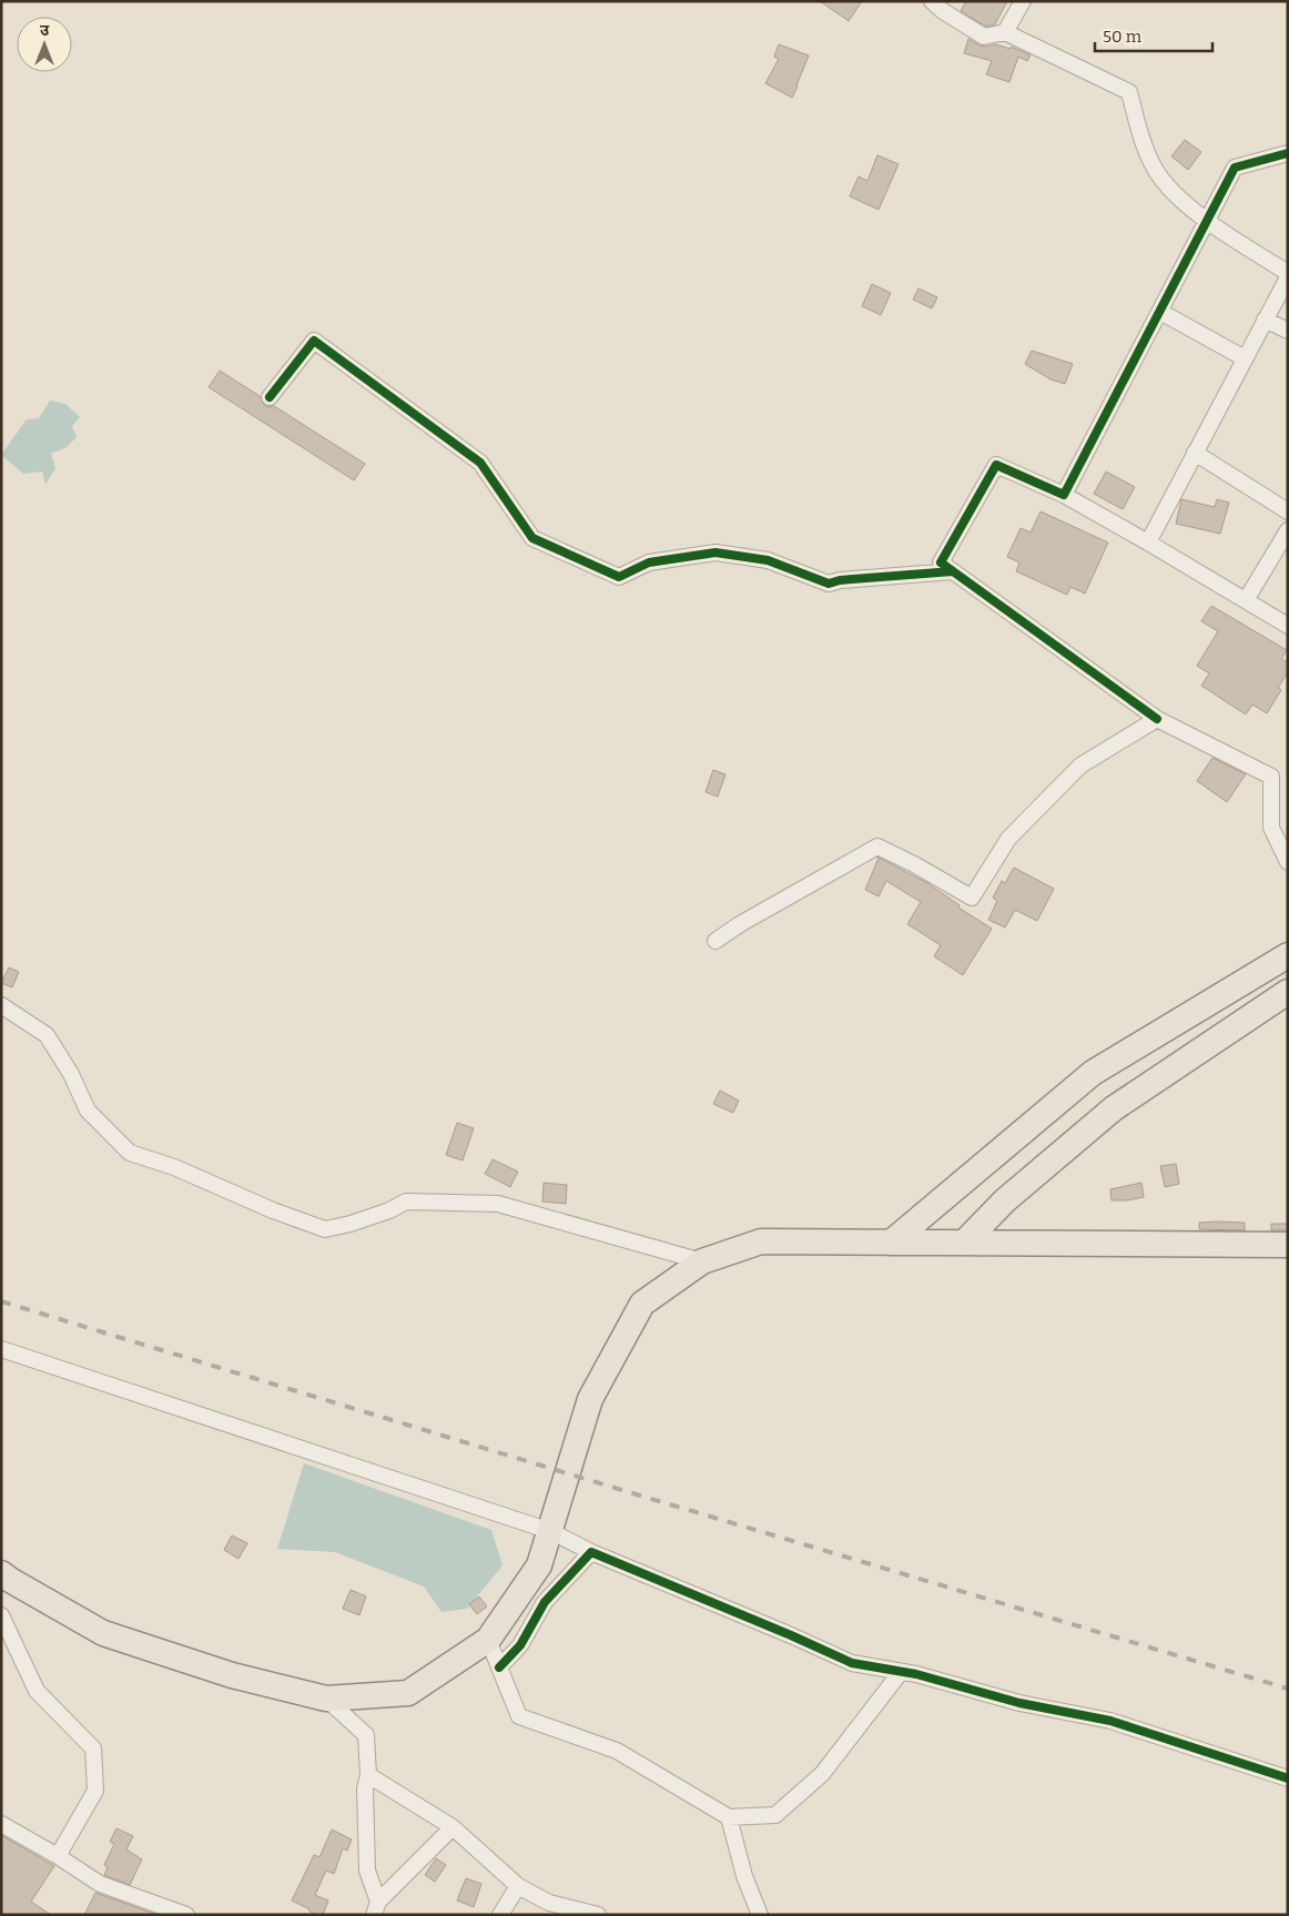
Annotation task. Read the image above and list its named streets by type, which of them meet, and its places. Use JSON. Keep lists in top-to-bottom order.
{
  "scale_bar": "50 m",
  "north": "top"
}
